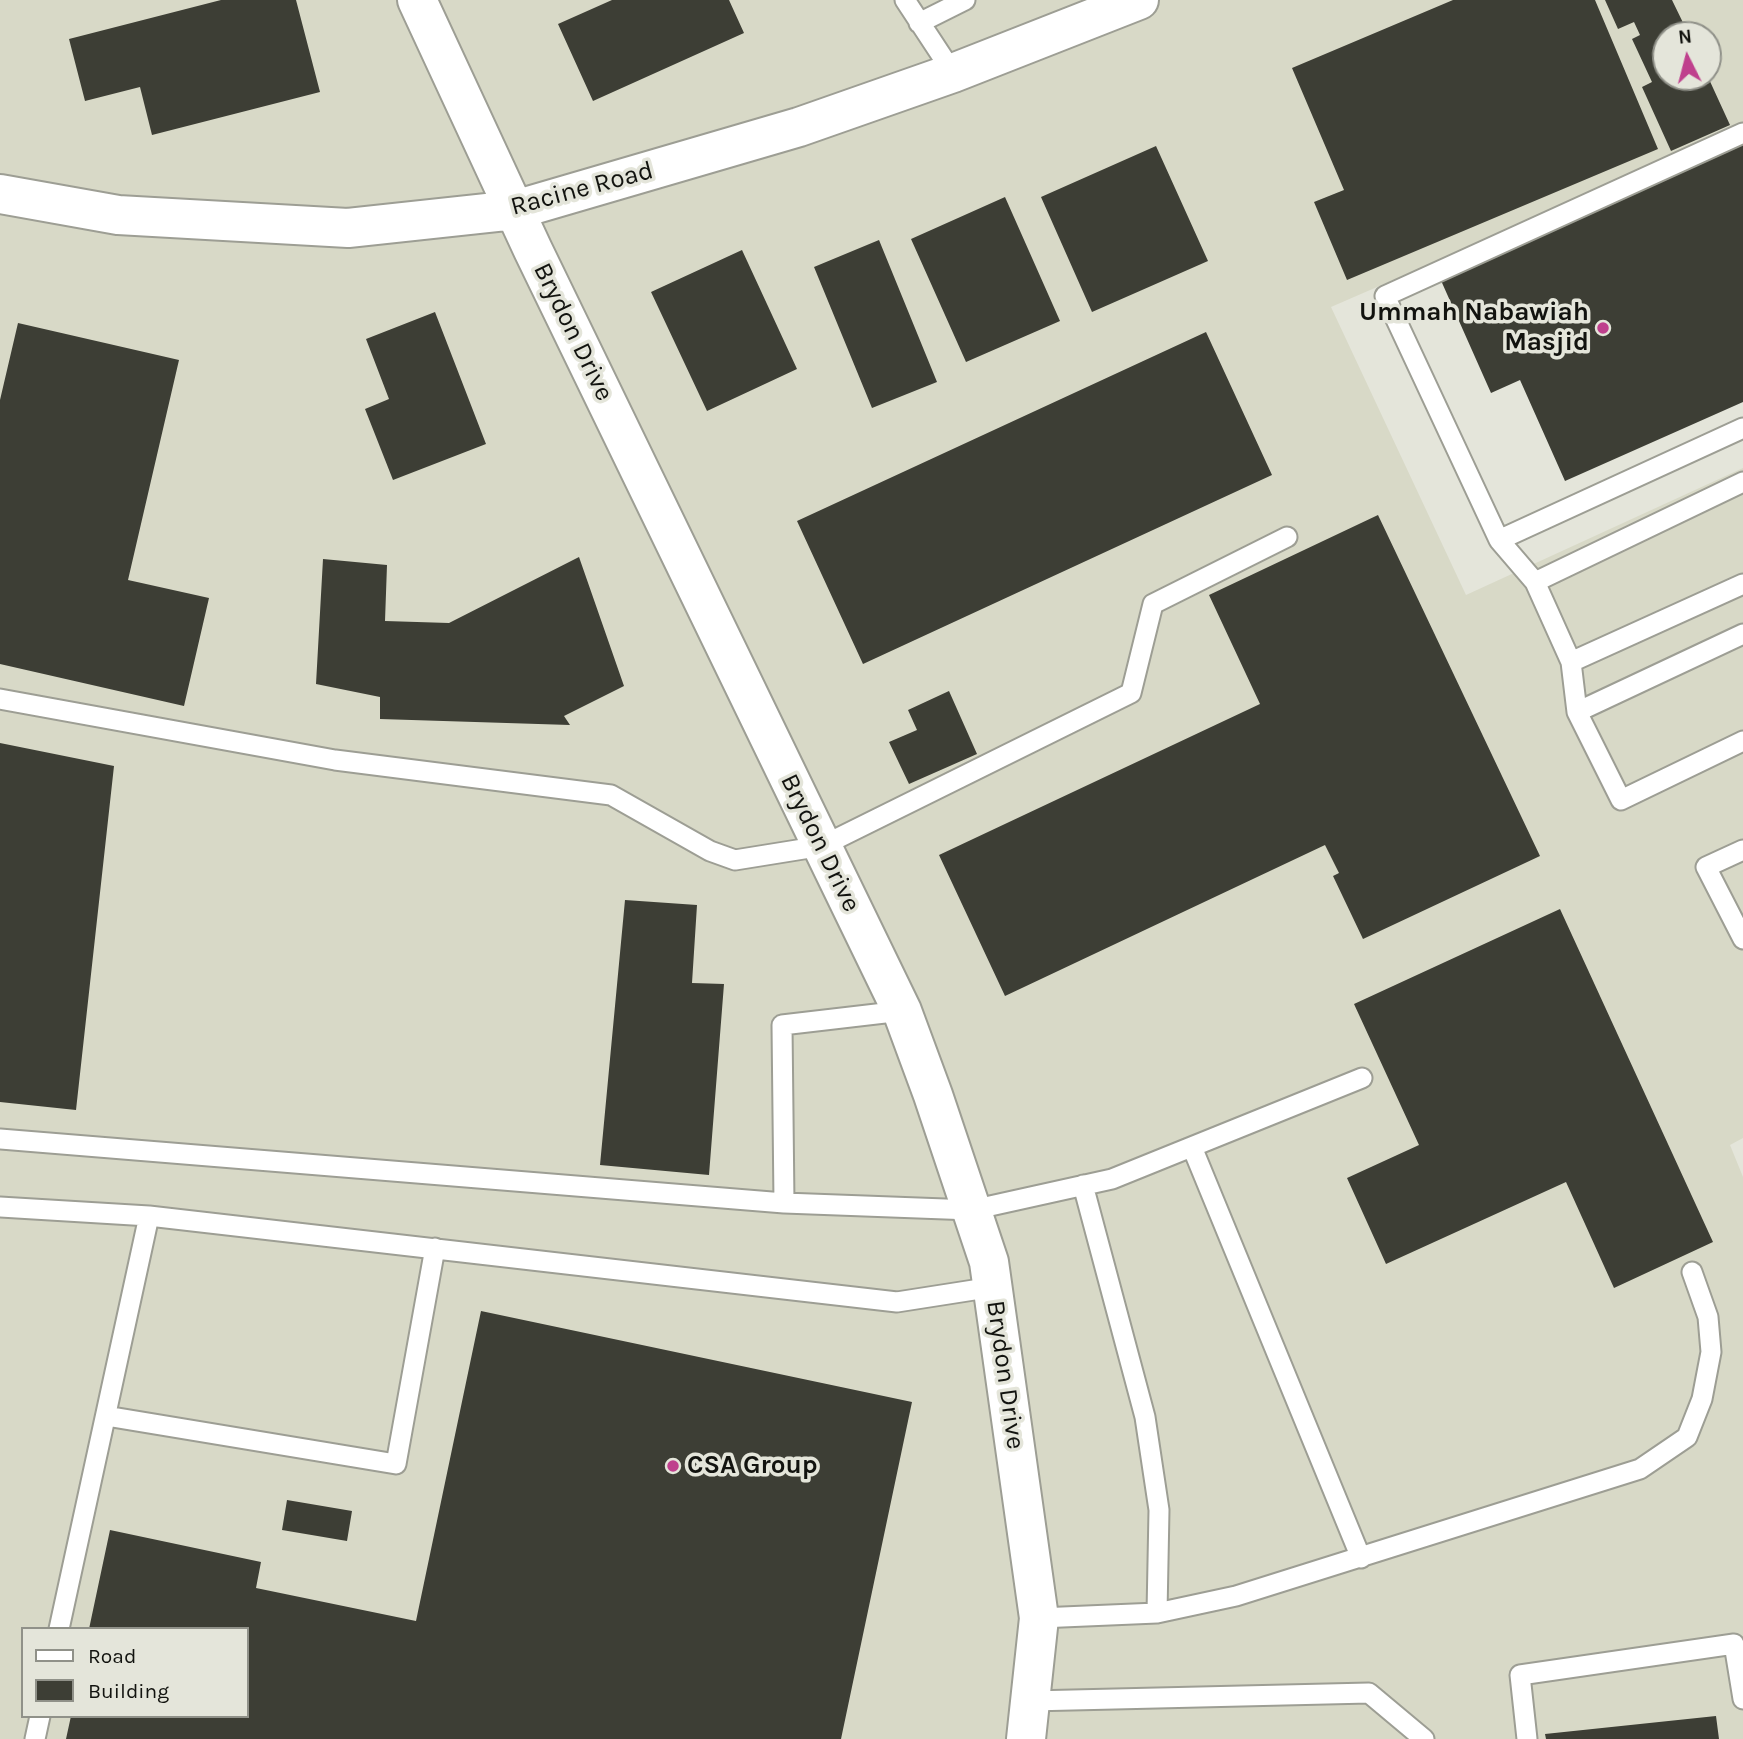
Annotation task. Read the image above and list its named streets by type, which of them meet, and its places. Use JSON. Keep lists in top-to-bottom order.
{
  "streets": {
    "street": ["Racine Road", "Brydon Drive"]
  },
  "crossings": [
    ["Racine Road", "Brydon Drive"]
  ],
  "places": ["Ummah Nabawiah Masjid", "CSA Group"],
  "legend": ["Road", "Building"],
  "north": "top"
}
